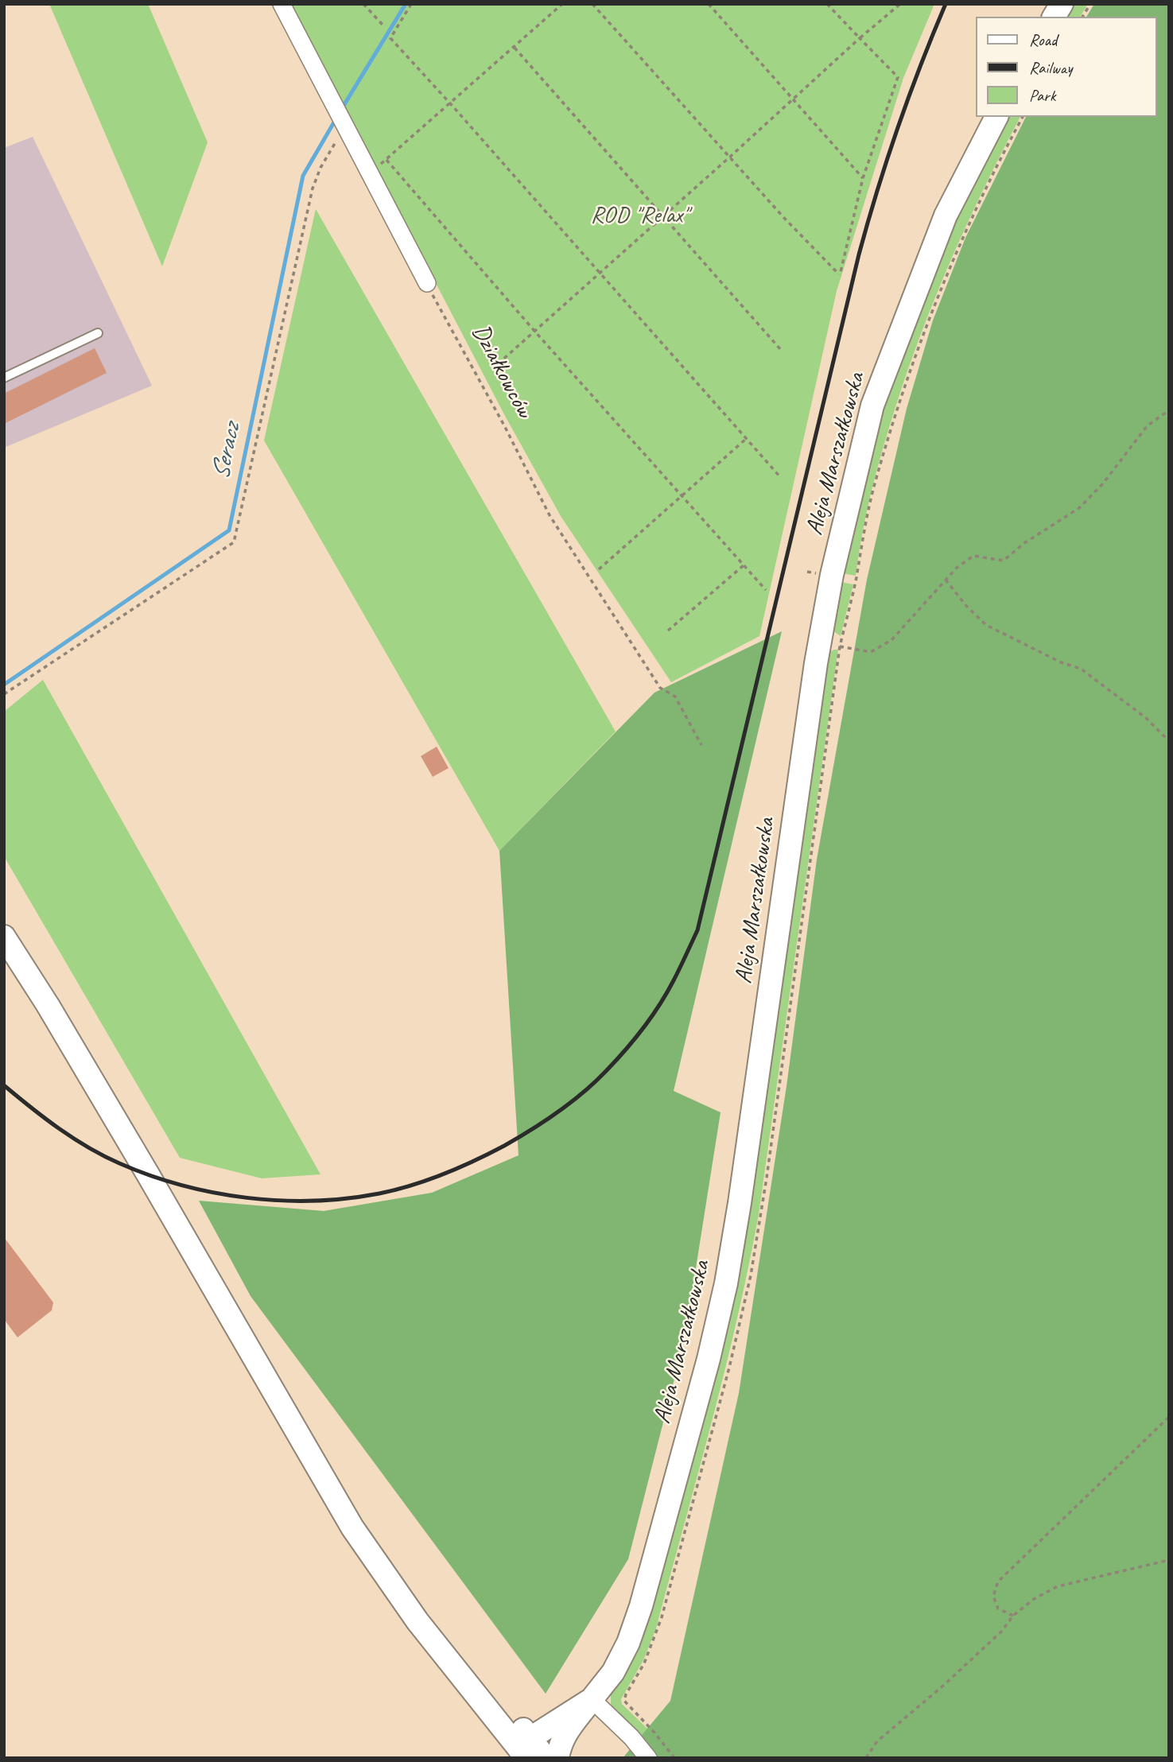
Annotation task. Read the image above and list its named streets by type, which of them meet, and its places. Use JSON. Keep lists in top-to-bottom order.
{
  "streets": {
    "main road": ["Aleja Marszałkowska"],
    "path": ["Działkowców"]
  },
  "water": ["Seracz"],
  "parks": ["ROD \"Relax\""],
  "legend": ["Road", "Railway", "Park"]
}
